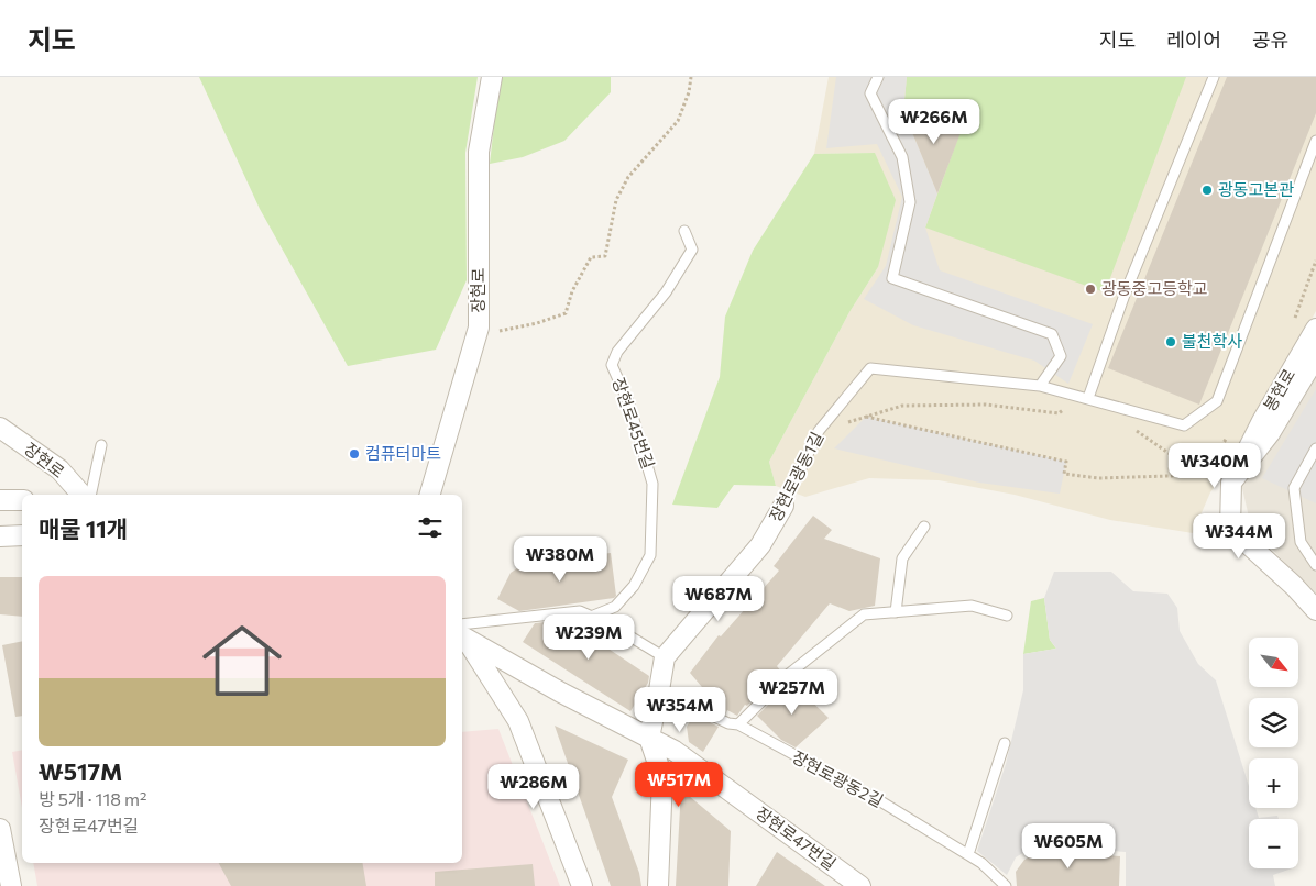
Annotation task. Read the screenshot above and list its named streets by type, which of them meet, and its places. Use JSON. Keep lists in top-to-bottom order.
{
  "streets": {
    "street": [
      "장현로",
      "봉현로",
      "장현로광동1길",
      "장현로47번길"
    ],
    "lane": ["장현로45번길", "장현로광동2길"]
  },
  "places": [
    "광동고본관",
    "광동중고등학교",
    "불천학사",
    "컴퓨터마트"
  ],
  "north": "bottom right",
  "page": {
    "header": "지도",
    "nav": ["지도", "레이어", "공유"],
    "price": [
      "₩266M",
      "₩340M",
      "₩344M",
      "₩380M",
      "₩687M",
      "₩239M",
      "₩257M",
      "₩354M",
      "₩517M",
      "₩286M",
      "₩605M"
    ],
    "heading": "매물 11개",
    "list": [
      {
        "name": "₩517M",
        "note": "방 5개 · 118 m² · 장현로47번길"
      }
    ],
    "map_buttons": ["+", "−"]
  }
}
